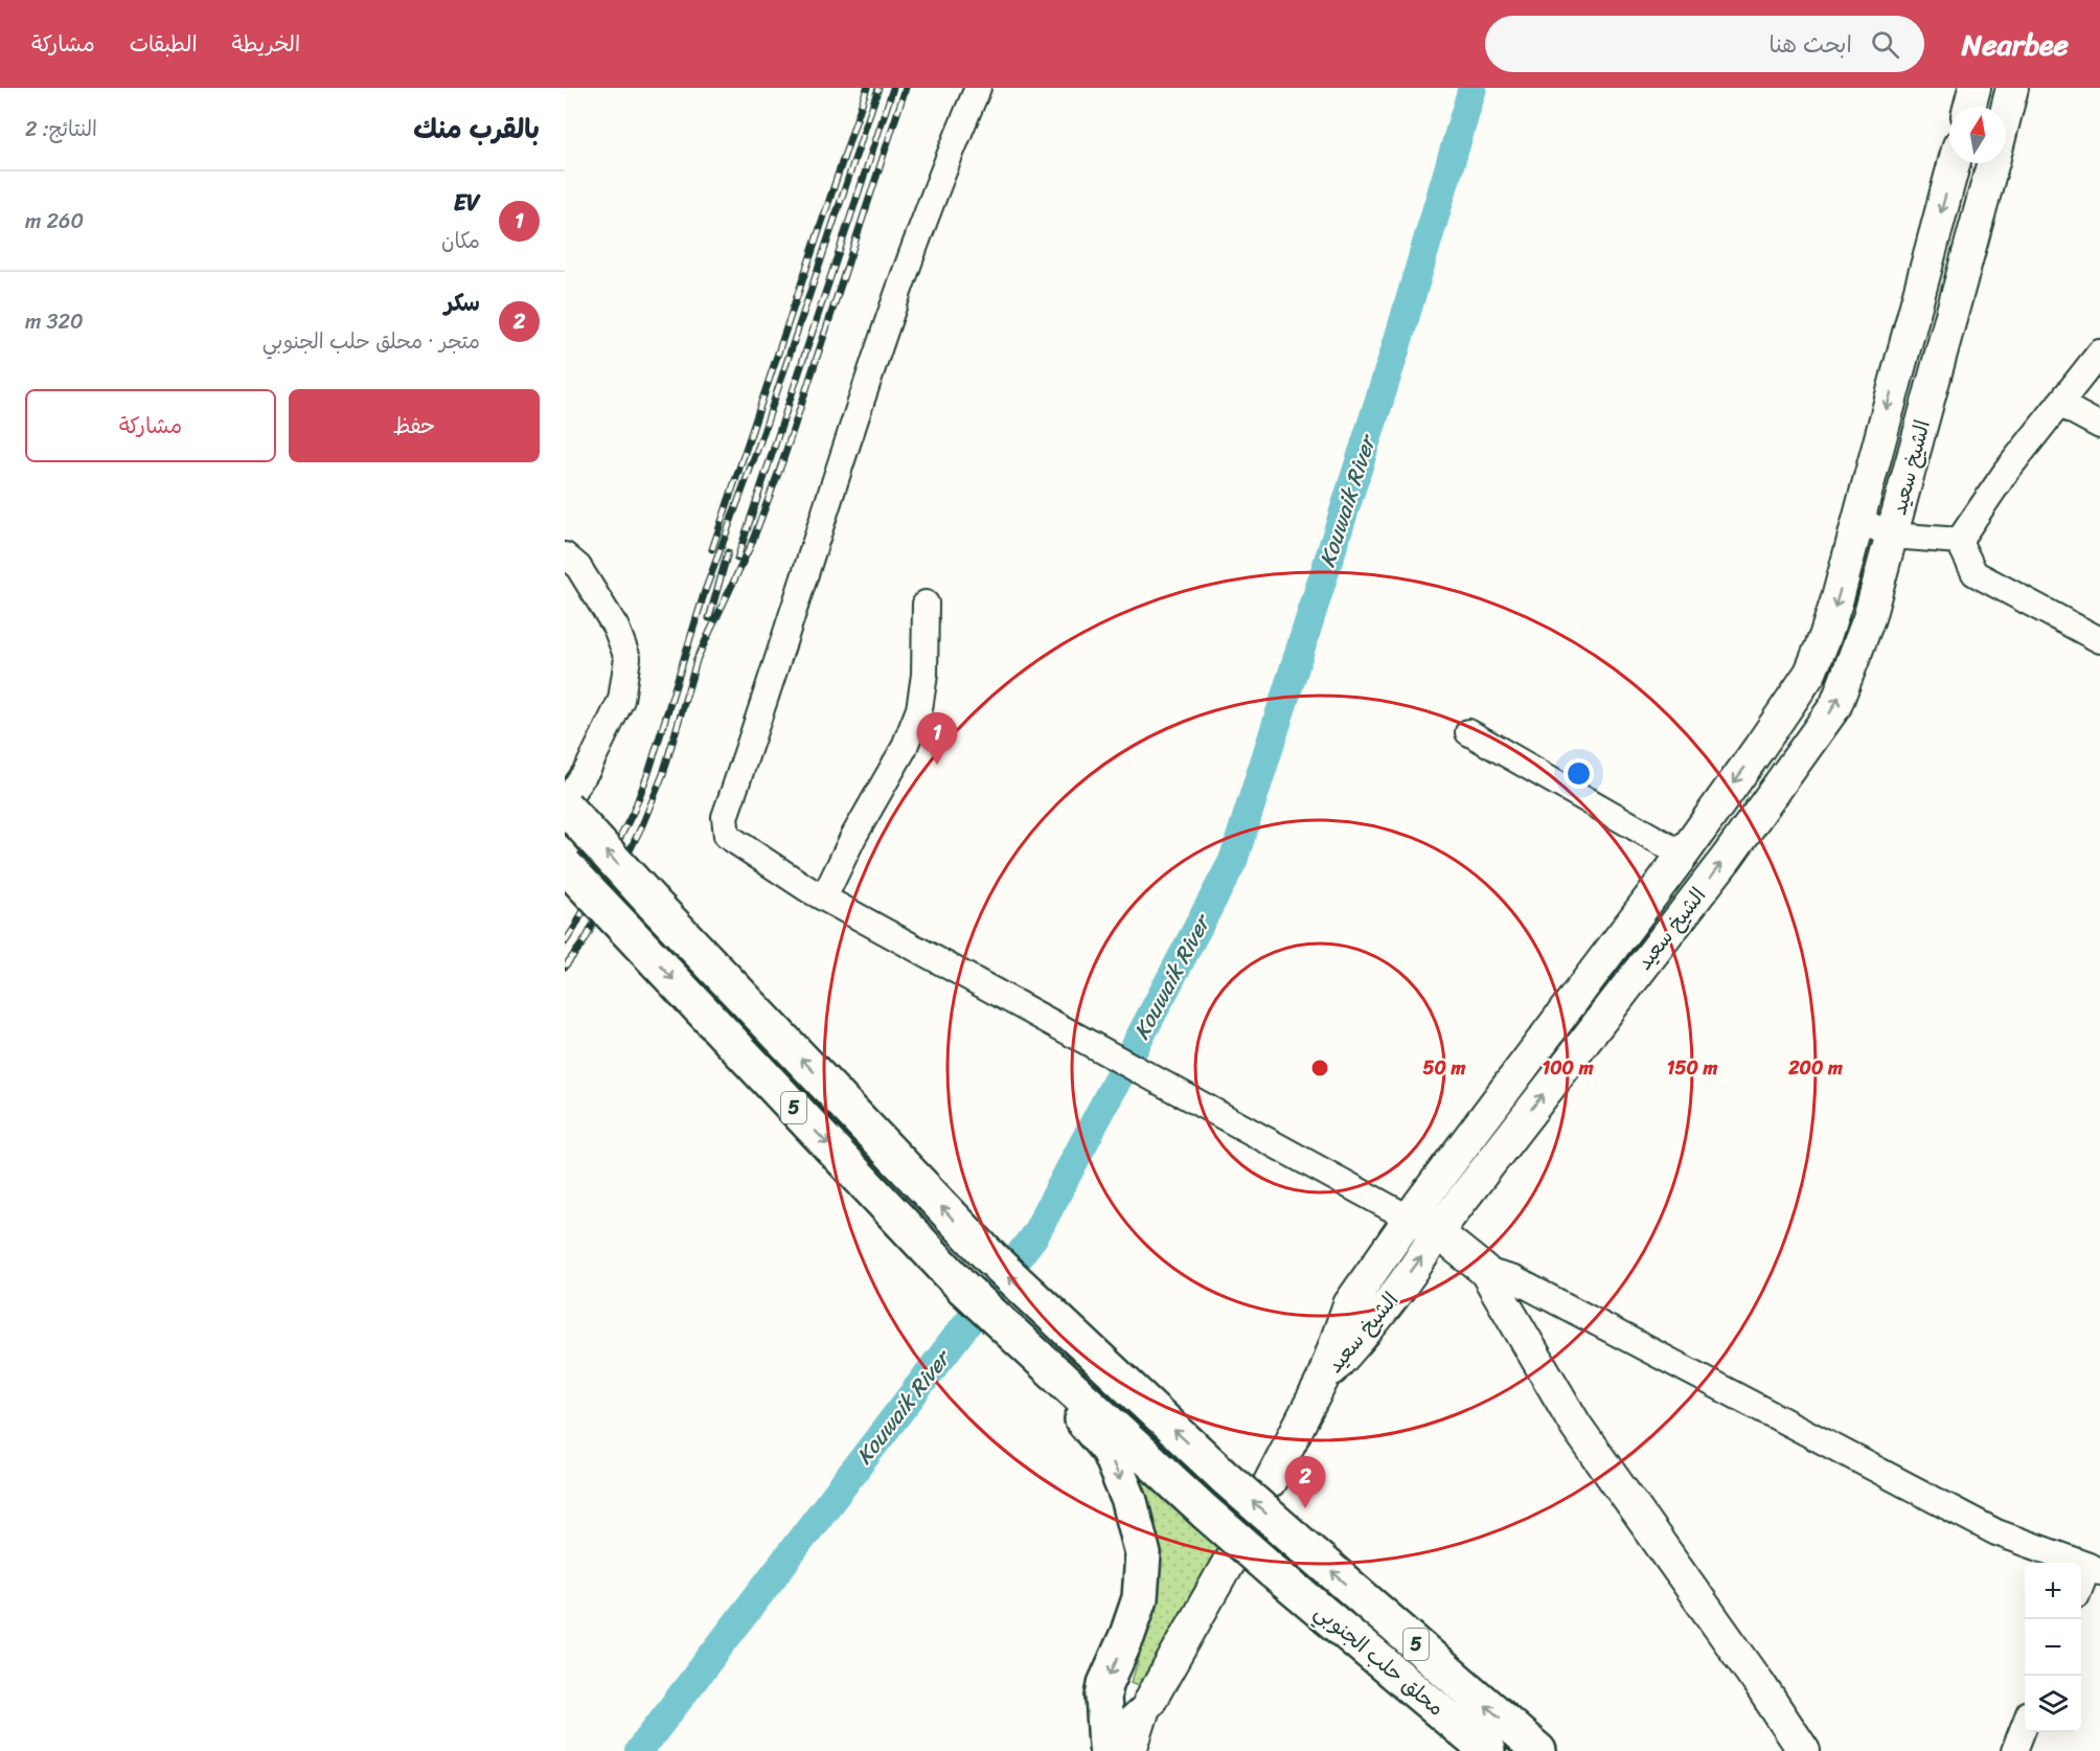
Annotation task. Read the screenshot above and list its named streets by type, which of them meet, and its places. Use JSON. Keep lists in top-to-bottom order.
{
  "streets": {
    "highway": ["5", "محلق حلب الجنوبي"],
    "main road": ["الشيخ سعيد"]
  },
  "crossings": [
    ["5", "محلق حلب الجنوبي"]
  ],
  "water": ["Kouwaik River"],
  "north": "top",
  "page": {
    "header": "Nearbee",
    "search": "ابحث هنا",
    "nav": ["الخريطة", "الطبقات", "مشاركة"],
    "heading": ["بالقرب منك", "النتائج: 2"],
    "list": [
      {
        "mark": "1",
        "name": "EV",
        "note": "مكان",
        "value": "260 m"
      },
      {
        "mark": "2",
        "name": "سكر",
        "note": "متجر · محلق حلب الجنوبي",
        "value": "320 m"
      }
    ],
    "buttons": ["حفظ", "مشاركة"],
    "pins": ["1", "2"],
    "map_buttons": ["+", "−"]
  },
  "rings": [
    "50 m",
    "100 m",
    "150 m",
    "200 m"
  ]
}
